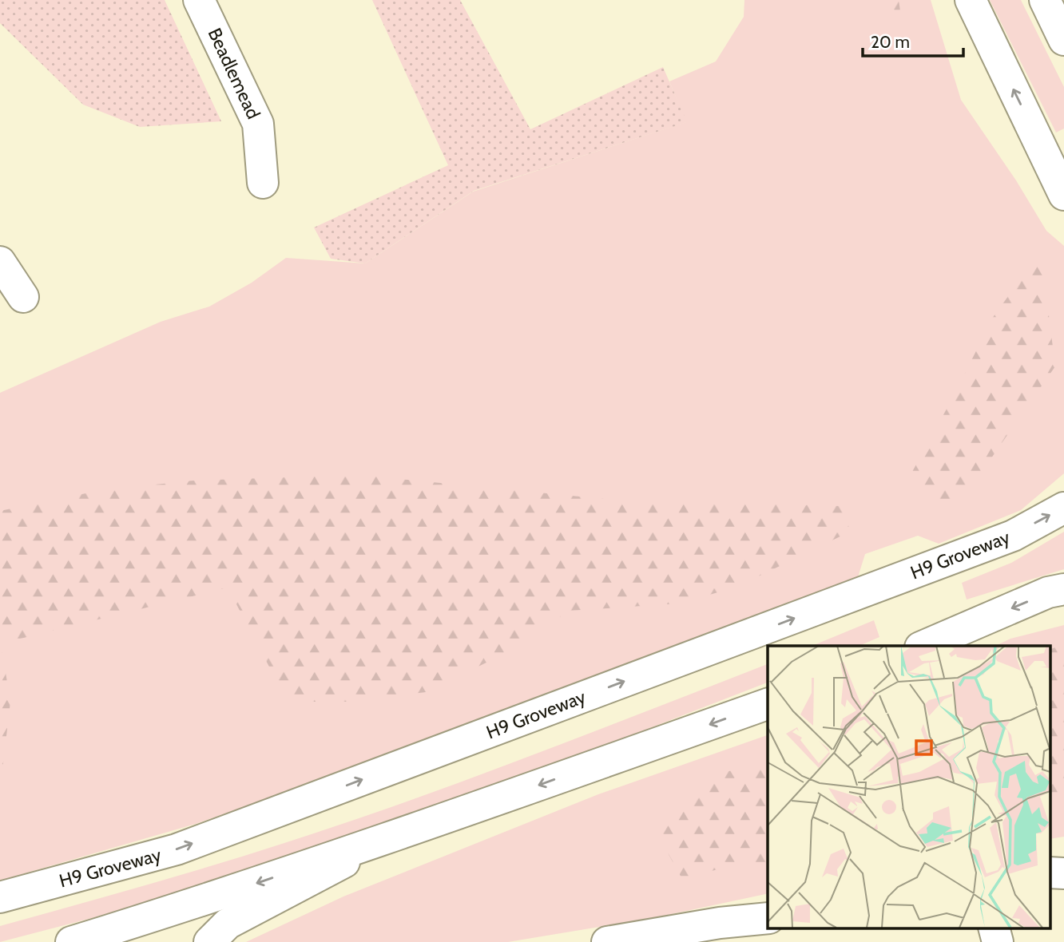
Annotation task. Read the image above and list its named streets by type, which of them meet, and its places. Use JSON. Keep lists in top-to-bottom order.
{
  "streets": {
    "street": ["Beadlemead", "H9 Groveway"]
  },
  "scale_bar": "20 m"
}
